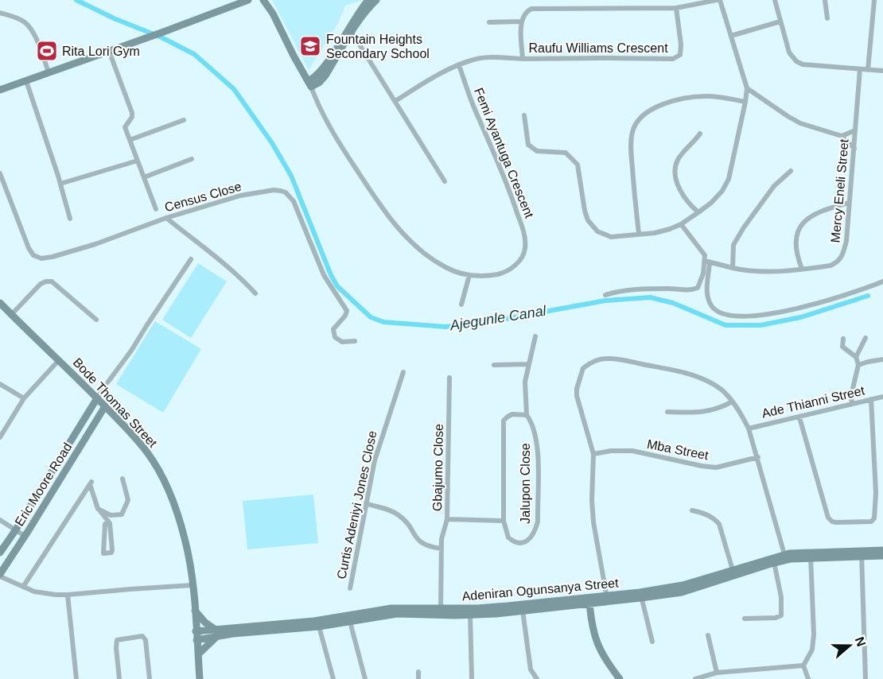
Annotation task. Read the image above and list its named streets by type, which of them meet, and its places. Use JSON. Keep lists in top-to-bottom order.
{
  "streets": {
    "main road": ["Bode Thomas Street", "Eric Moore Road", "Adeniran Ogunsanya Street"],
    "street": [
      "Raufu Williams Crescent",
      "Femi Ayantuga Crescent",
      "Mercy Eneli Street",
      "Census Close",
      "Ade Thianni Street",
      "Mba Street",
      "Gbajumo Close",
      "Jalupon Close",
      "Curtis Adeniyi Jones Close"
    ]
  },
  "crossings": [
    ["Bode Thomas Street", "Eric Moore Road"],
    ["Bode Thomas Street", "Adeniran Ogunsanya Street"],
    ["Gbajumo Close", "Jalupon Close"],
    ["Gbajumo Close", "Adeniran Ogunsanya Street"]
  ],
  "water": ["Ajegunle Canal"],
  "places": {
    "school or university": ["Fountain Heights Secondary School"],
    "sports": ["Rita Lori Gym"]
  },
  "north": "right"
}
